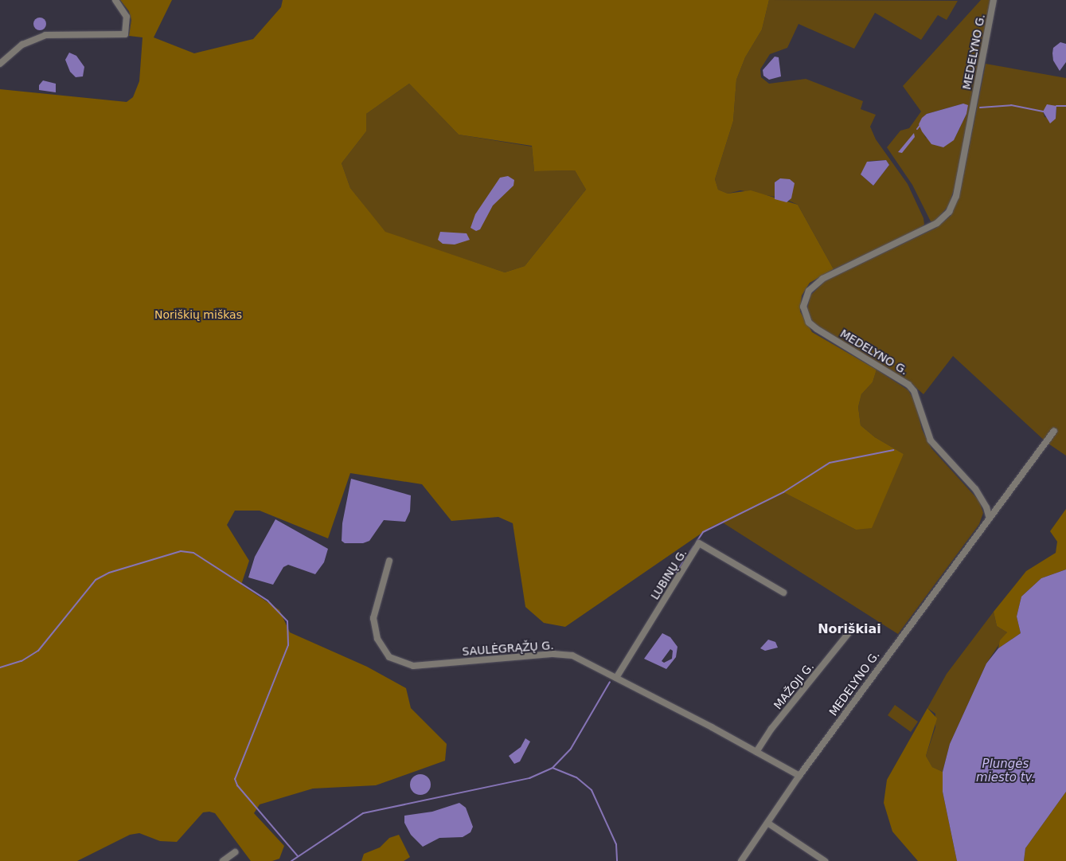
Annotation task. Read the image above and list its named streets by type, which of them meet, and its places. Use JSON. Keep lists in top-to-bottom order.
{
  "streets": {
    "street": [
      "MEDELYNO G.",
      "LUBINŲ G.",
      "SAULĖGRĄŽŲ G.",
      "MAŽOJI G."
    ]
  },
  "crossings": [
    ["MEDELYNO G.", "SAULĖGRĄŽŲ G."],
    ["LUBINŲ G.", "SAULĖGRĄŽŲ G."],
    ["SAULĖGRĄŽŲ G.", "MAŽOJI G."]
  ],
  "districts": ["Noriškiai"],
  "water": ["Plungės miesto tv."],
  "parks": ["Noriškių miškas"]
}
